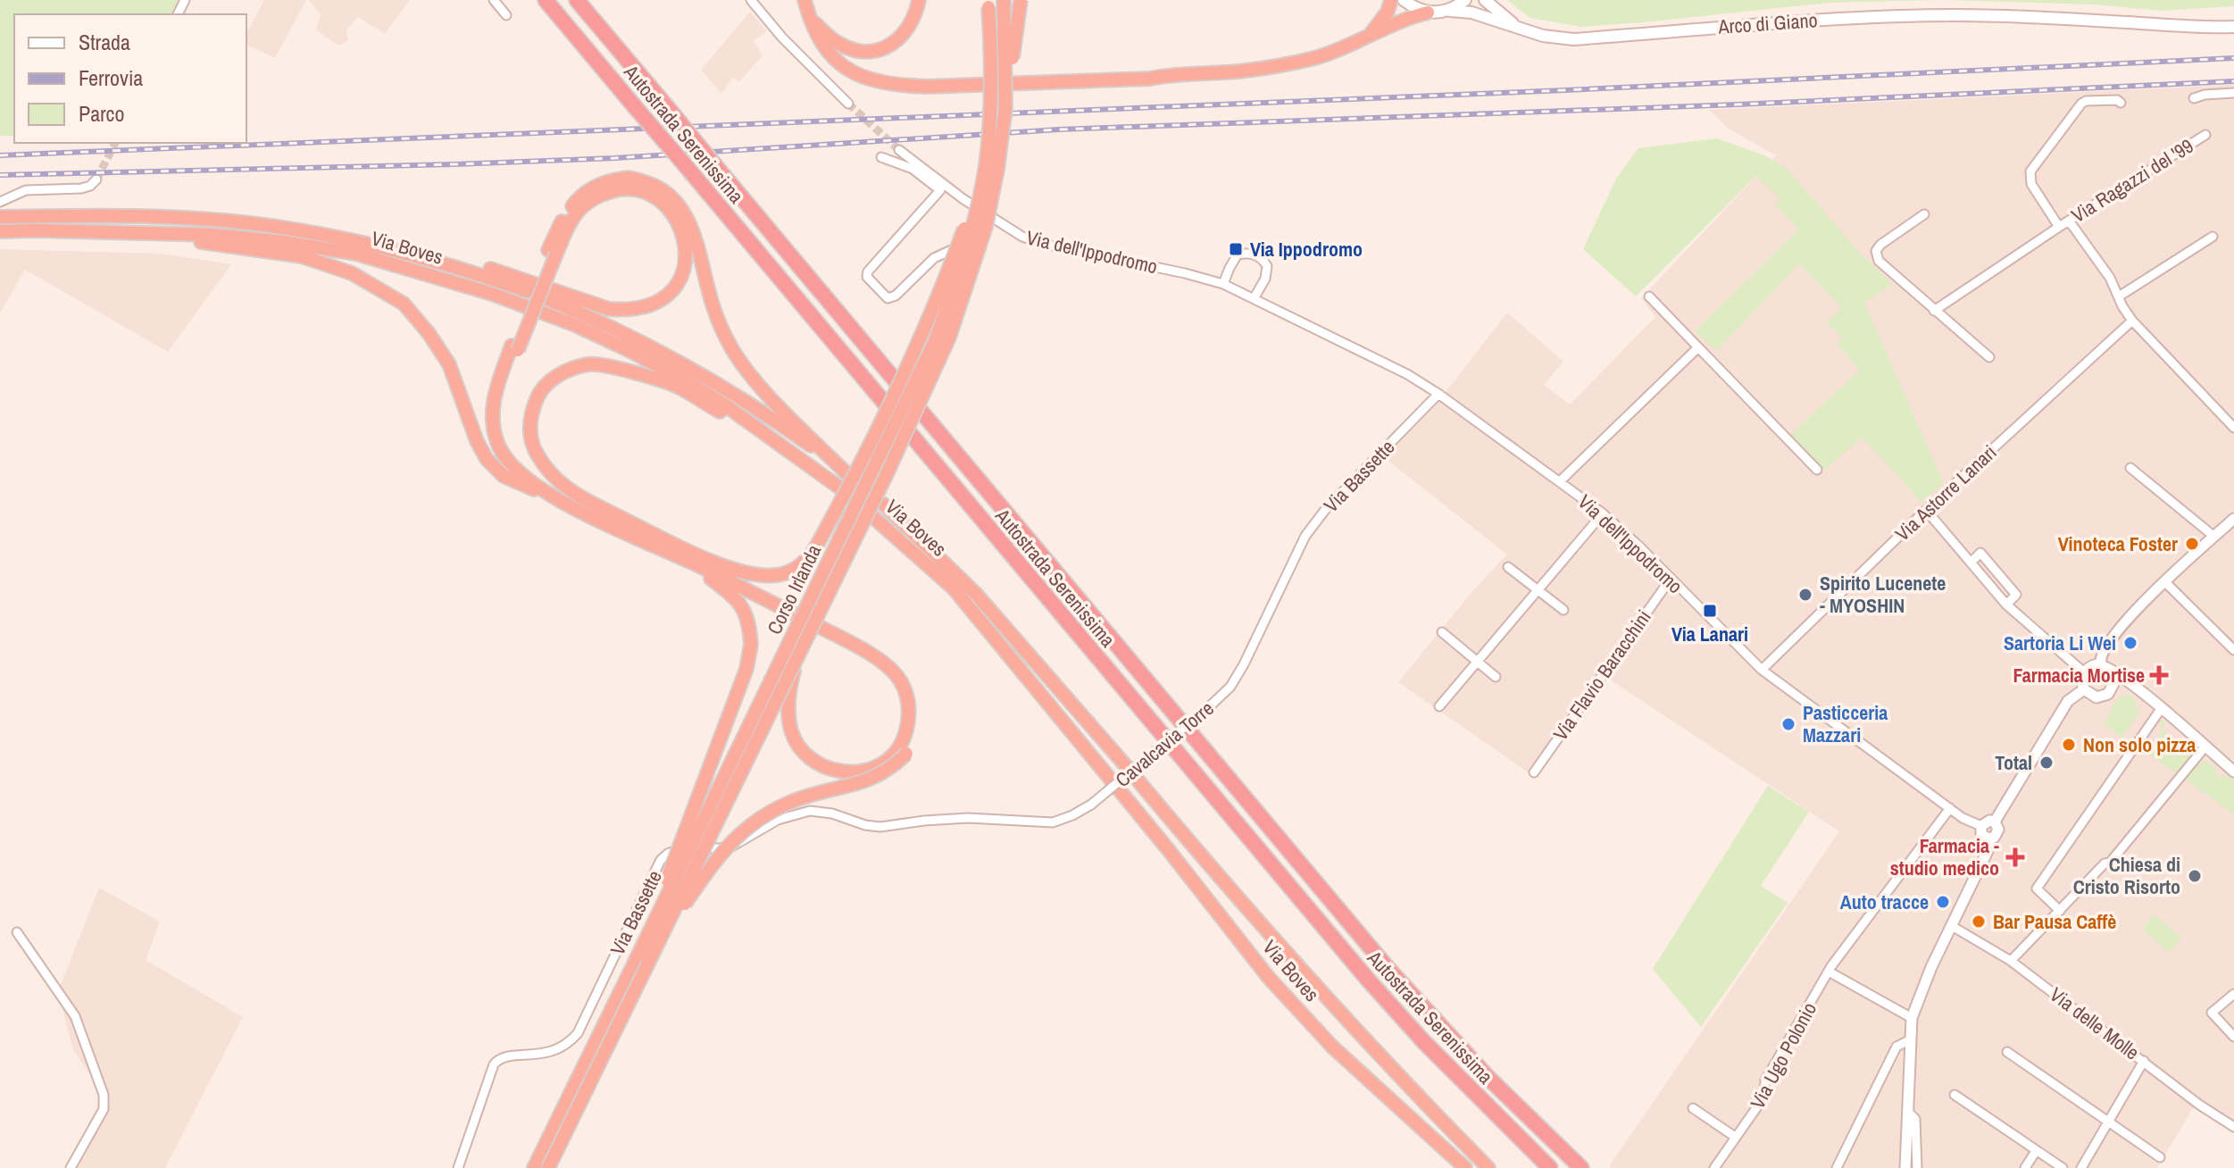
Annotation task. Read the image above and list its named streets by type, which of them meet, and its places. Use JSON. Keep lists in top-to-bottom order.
{
  "streets": {
    "highway": ["Autostrada Serenissima", "Via Boves", "Corso Irlanda"],
    "main road": ["Arco di Giano"],
    "street": [
      "Via Ragazzi del '99",
      "Via dell'Ippodromo",
      "Via Bassette",
      "Via Astorre Lanari",
      "Via Flavio Baracchini",
      "Cavalcavia Torre",
      "Via delle Molle",
      "Via Ugo Polonio"
    ]
  },
  "crossings": [
    ["Via dell'Ippodromo", "Via Bassette"],
    ["Via dell'Ippodromo", "Via Astorre Lanari"],
    ["Via dell'Ippodromo", "Via Flavio Baracchini"],
    ["Via dell'Ippodromo", "Via Ugo Polonio"],
    ["Via Bassette", "Cavalcavia Torre"]
  ],
  "places": {
    "transit": ["Via Ippodromo", "Via Lanari"],
    "other": [
      "Vinoteca Foster",
      "Spirito Lucenete - MYOSHIN",
      "Sartoria Li Wei",
      "Pasticceria Mazzari",
      "Non solo pizza",
      "Total",
      "Chiesa di Cristo Risorto",
      "Auto tracce",
      "Bar Pausa Caffè"
    ],
    "health": ["Farmacia Mortise", "Farmacia - studio medico"]
  },
  "legend": ["Strada", "Ferrovia", "Parco"]
}
